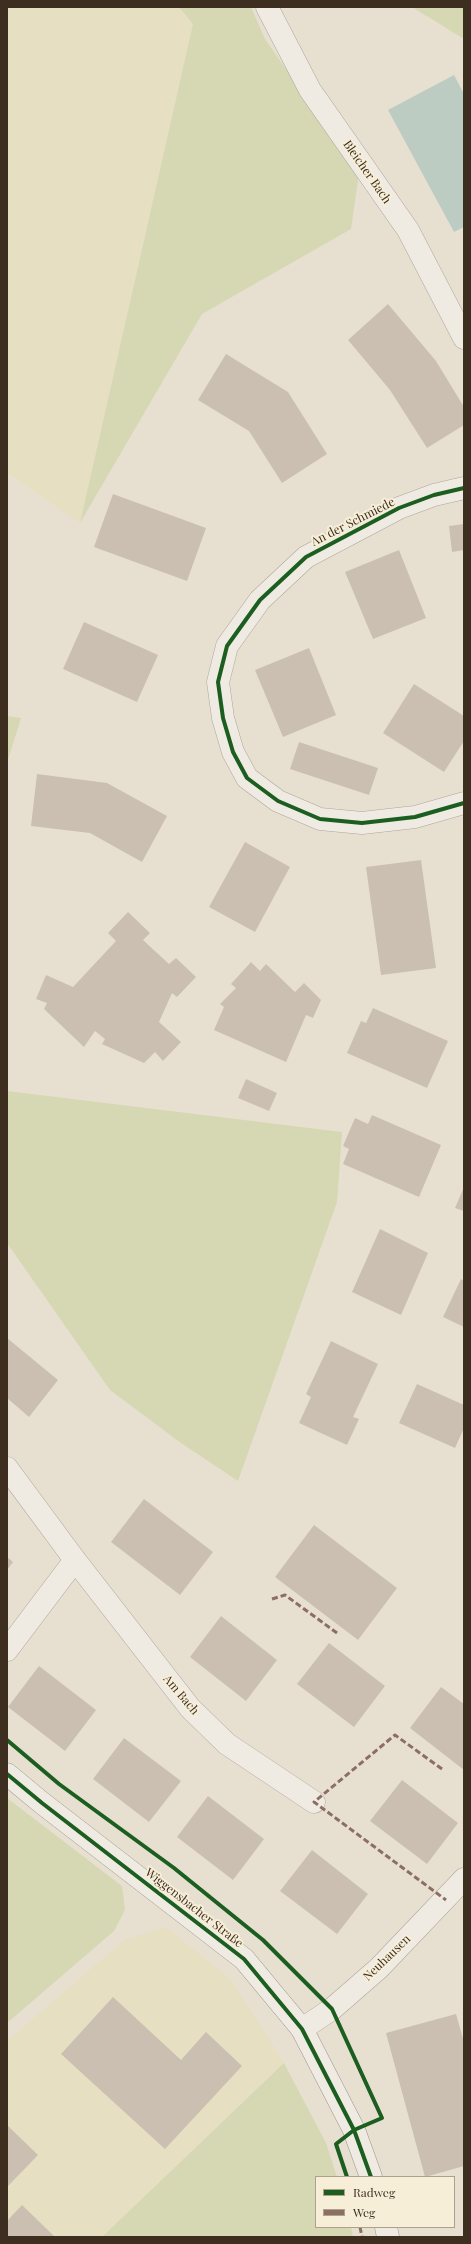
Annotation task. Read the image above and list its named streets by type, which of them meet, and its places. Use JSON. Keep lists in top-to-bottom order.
{
  "streets": {
    "street": [
      "Bleicher Bach",
      "An der Schmiede",
      "Am Bach",
      "Wiggensbacher Straße",
      "Neuhausen"
    ]
  },
  "crossings": [
    ["Wiggensbacher Straße", "Neuhausen"]
  ],
  "legend": ["Radweg", "Weg"]
}
